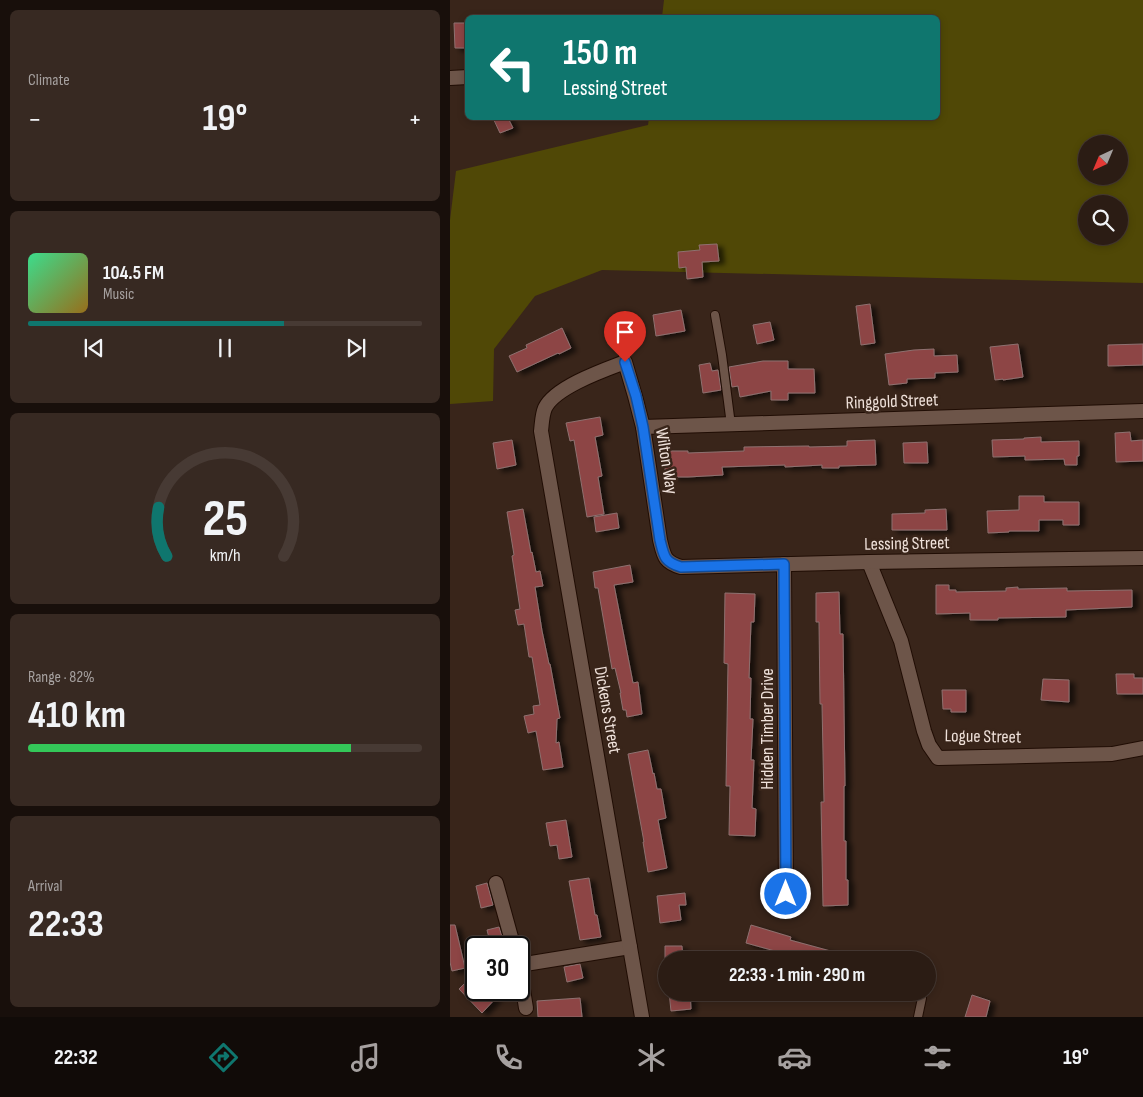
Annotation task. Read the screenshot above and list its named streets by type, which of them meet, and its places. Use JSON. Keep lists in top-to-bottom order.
{
  "streets": {
    "street": [
      "Ringgold Street",
      "Wilton Way",
      "Lessing Street",
      "Dickens Street",
      "Hidden Timber Drive",
      "Logue Street"
    ]
  },
  "crossings": [
    ["Ringgold Street", "Wilton Way"],
    ["Wilton Way", "Lessing Street"],
    ["Wilton Way", "Dickens Street"],
    ["Lessing Street", "Hidden Timber Drive"],
    ["Lessing Street", "Logue Street"]
  ],
  "north": "bottom left",
  "page": {
    "tile": [
      "Climate",
      ["Range · 82%", "410 km"],
      ["Arrival", "22:33"]
    ],
    "turn": ["150 m", "Lessing Street"],
    "heat": ["−", "19°", "+"],
    "song": ["104.5 FM", "Music"],
    "limit": "30",
    "trip": "22:33 · 1 min · 290 m",
    "tabs": ["22:32", "19°"],
    "gauge": ["25", "km/h"]
  }
}
